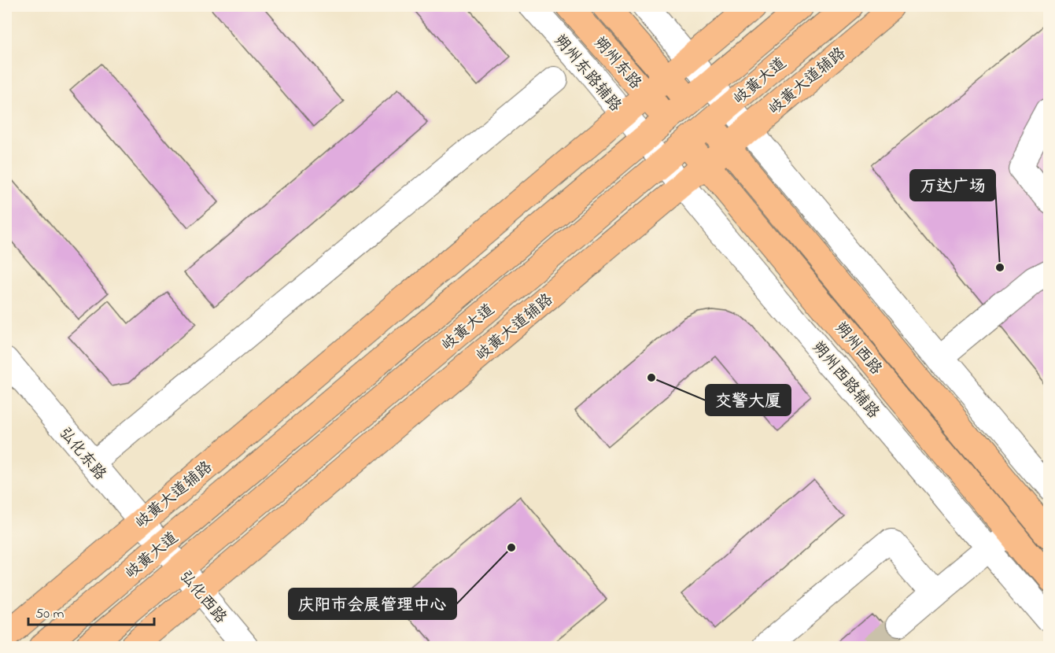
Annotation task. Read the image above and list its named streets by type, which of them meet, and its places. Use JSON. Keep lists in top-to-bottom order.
{
  "streets": {
    "main road": [
      "朔州东路",
      "岐黄大道",
      "岐黄大道辅路",
      "朔州西路"
    ],
    "street": [
      "朔州东路辅路",
      "朔州西路辅路",
      "弘化东路",
      "弘化西路"
    ]
  },
  "crossings": [
    ["朔州东路", "岐黄大道"],
    ["朔州东路", "岐黄大道辅路"],
    ["朔州东路", "朔州西路"],
    ["朔州东路辅路", "岐黄大道"],
    ["朔州东路辅路", "岐黄大道辅路"],
    ["朔州东路辅路", "朔州西路辅路"],
    ["岐黄大道", "朔州西路"],
    ["岐黄大道", "朔州西路辅路"],
    ["岐黄大道", "弘化东路"],
    ["岐黄大道", "弘化西路"],
    ["岐黄大道辅路", "朔州西路"],
    ["岐黄大道辅路", "朔州西路辅路"],
    ["岐黄大道辅路", "弘化东路"],
    ["岐黄大道辅路", "弘化西路"],
    ["弘化东路", "弘化西路"]
  ],
  "places": ["万达广场", "交警大厦", "庆阳市会展管理中心"],
  "scale_bar": "50 m"
}
